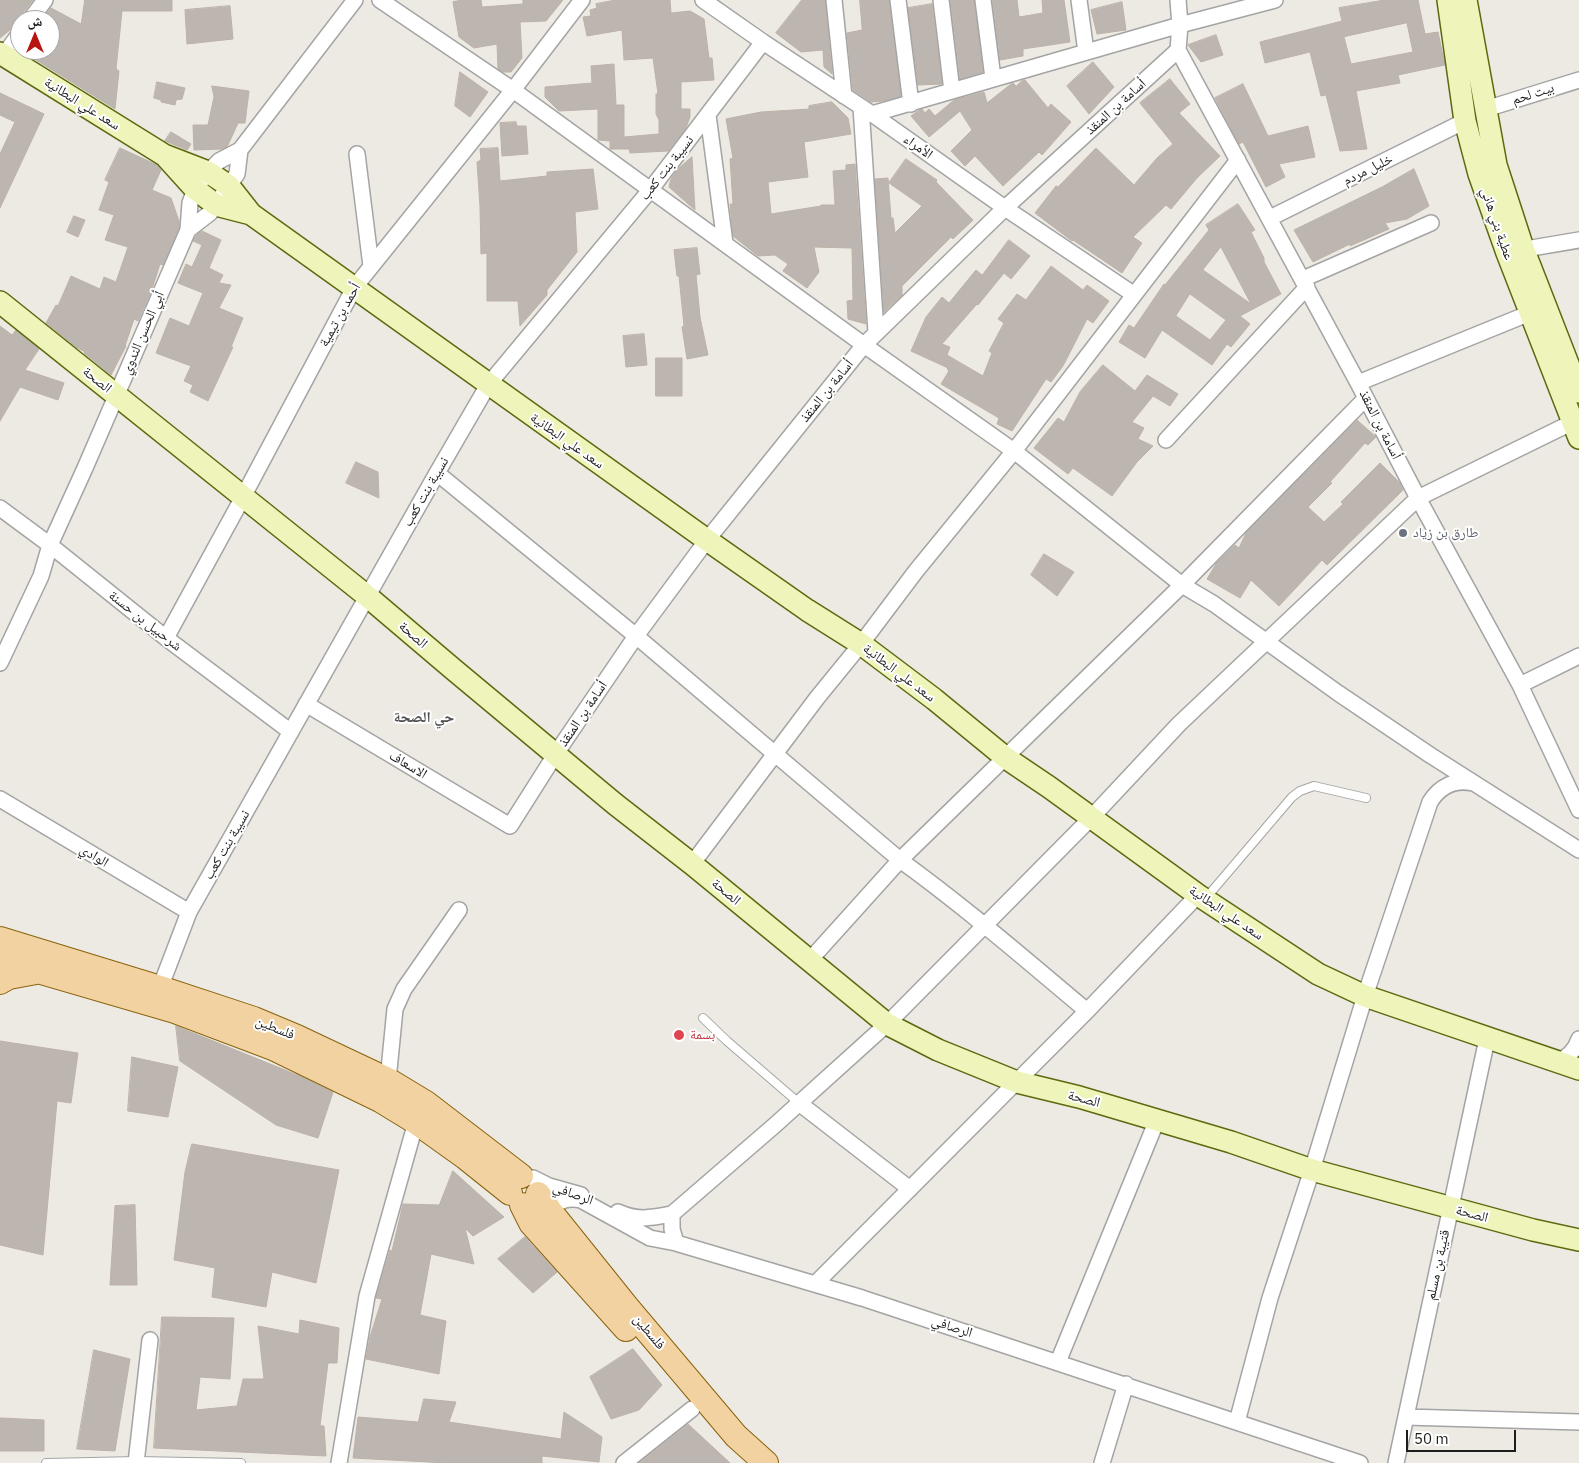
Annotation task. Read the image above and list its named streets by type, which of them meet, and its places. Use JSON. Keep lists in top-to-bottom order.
{
  "streets": {
    "main road": [
      "سعد علي البطانية",
      "عطية بني هاني",
      "الصحة",
      "فلسطين"
    ],
    "street": [
      "بيت لحم",
      "أسامة بن المنقذ",
      "الأمراء",
      "نسيبة بنت كعب",
      "خليل مردم",
      "أحمد بن تيمية",
      "أبي الحسن الندوي",
      "شرحبيل بن حسنة",
      "الاسعاف",
      "الوادي",
      "الرصافي",
      "قتيبة بن مسلم"
    ]
  },
  "crossings": [
    ["سعد علي البطانية", "أسامة بن المنقذ"],
    ["سعد علي البطانية", "نسيبة بنت كعب"],
    ["سعد علي البطانية", "أحمد بن تيمية"],
    ["سعد علي البطانية", "أبي الحسن الندوي"],
    ["سعد علي البطانية", "قتيبة بن مسلم"],
    ["أسامة بن المنقذ", "الأمراء"],
    ["أسامة بن المنقذ", "خليل مردم"],
    ["أسامة بن المنقذ", "الصحة"],
    ["أسامة بن المنقذ", "الاسعاف"],
    ["الأمراء", "نسيبة بنت كعب"],
    ["نسيبة بنت كعب", "الصحة"],
    ["نسيبة بنت كعب", "شرحبيل بن حسنة"],
    ["نسيبة بنت كعب", "الاسعاف"],
    ["نسيبة بنت كعب", "الوادي"],
    ["نسيبة بنت كعب", "فلسطين"],
    ["خليل مردم", "عطية بني هاني"],
    ["أحمد بن تيمية", "الصحة"],
    ["أحمد بن تيمية", "شرحبيل بن حسنة"],
    ["أبي الحسن الندوي", "الصحة"],
    ["أبي الحسن الندوي", "شرحبيل بن حسنة"],
    ["الصحة", "قتيبة بن مسلم"],
    ["فلسطين", "الرصافي"]
  ],
  "districts": ["حي الصحة"],
  "places": ["طارق بن زياد", "بسمة"],
  "scale_bar": "50 m",
  "north": "top"
}
